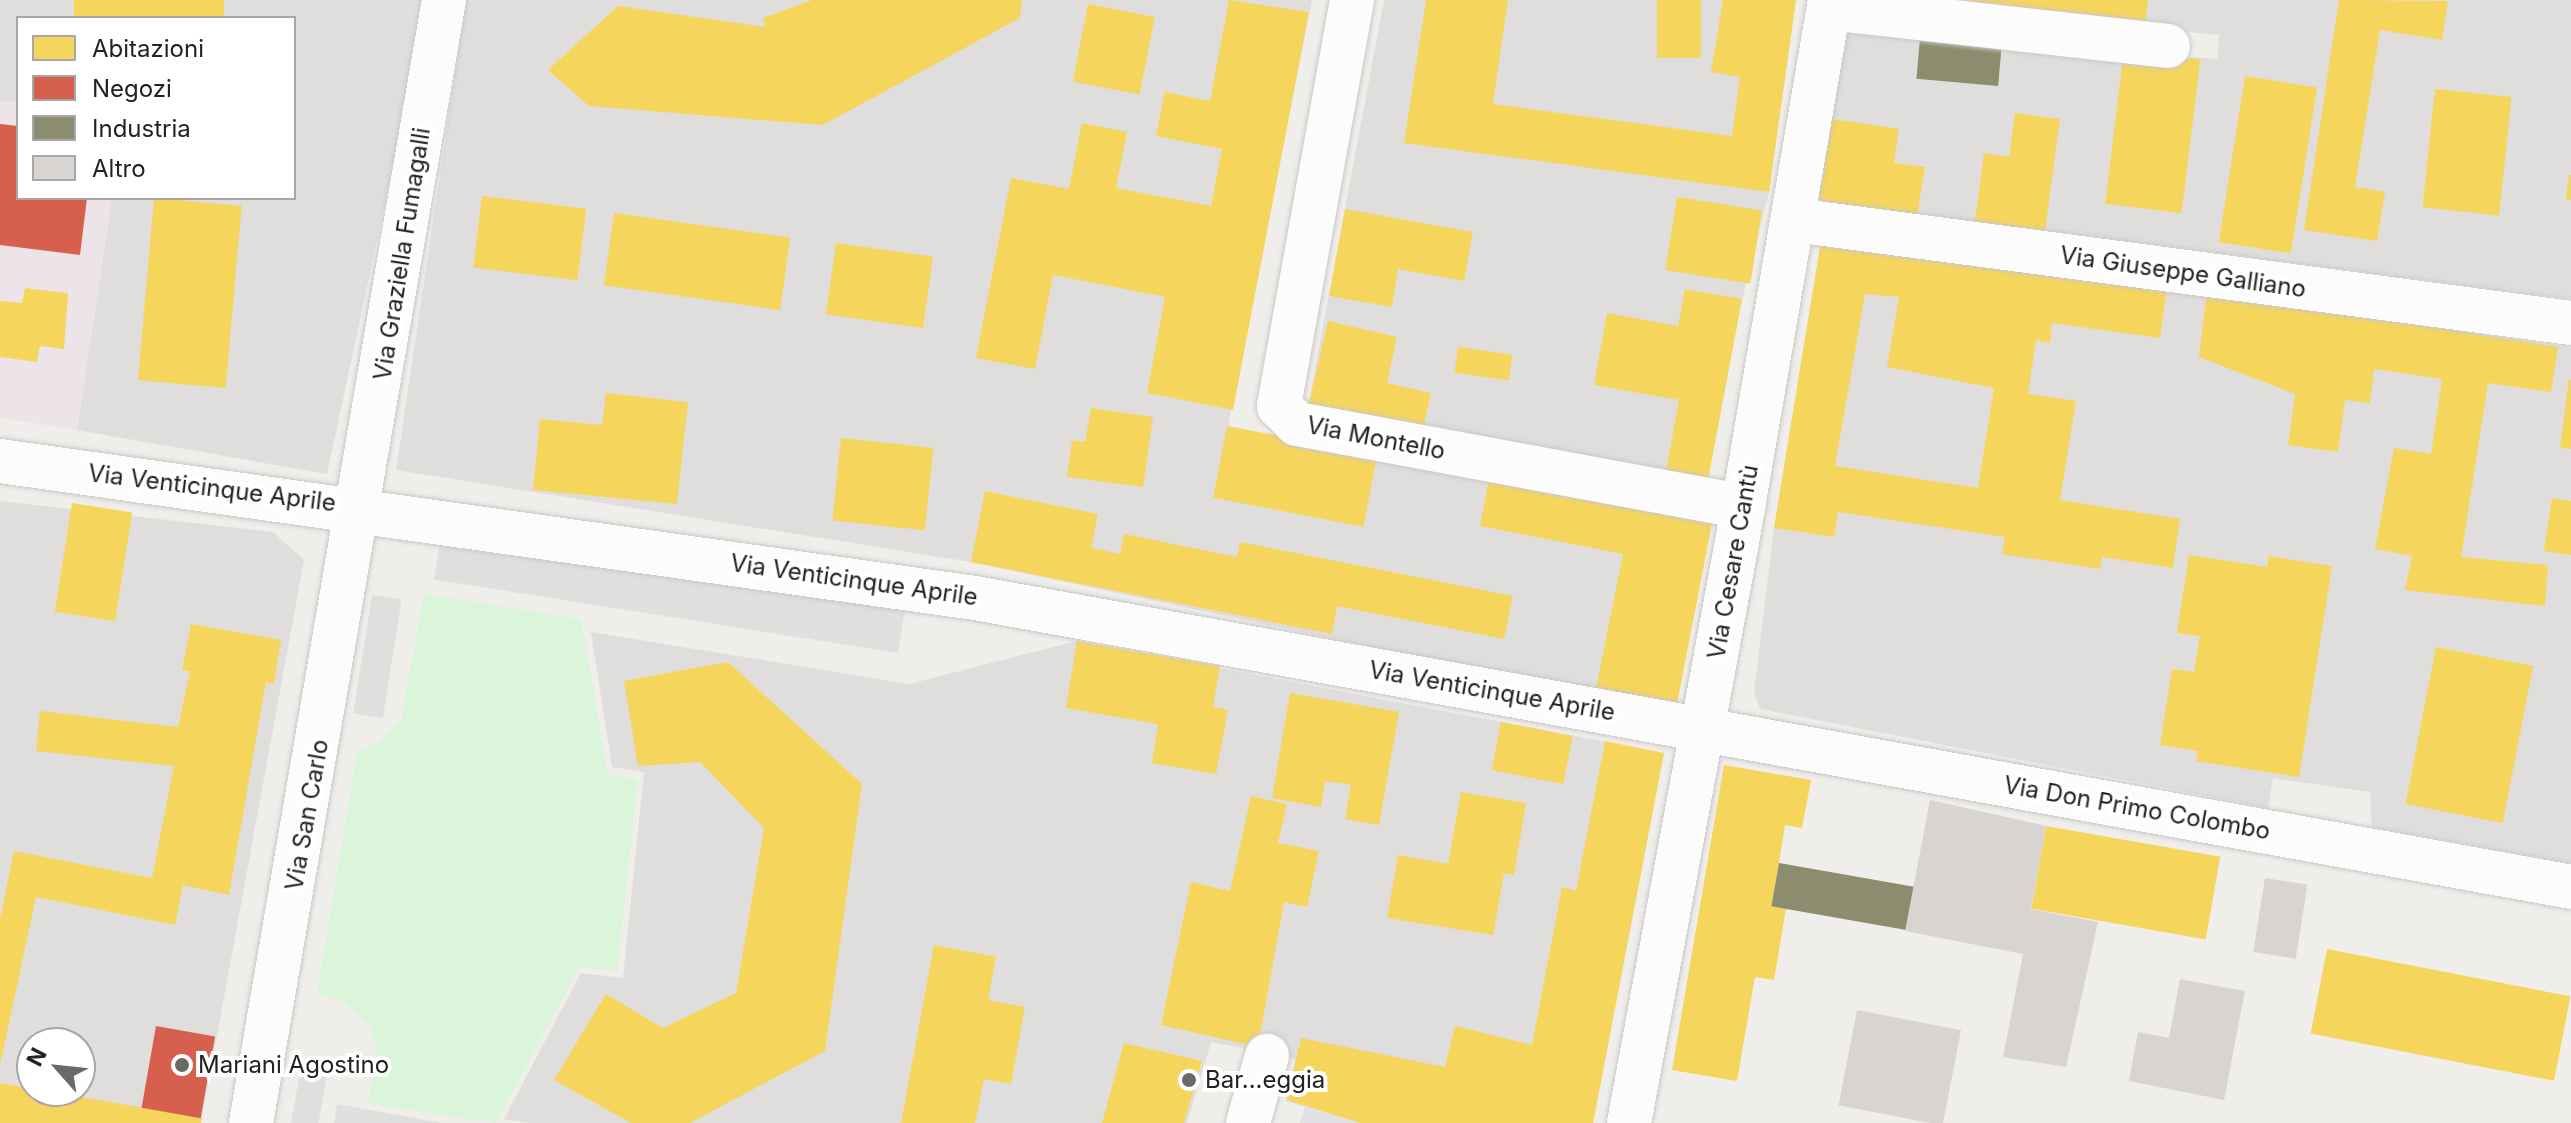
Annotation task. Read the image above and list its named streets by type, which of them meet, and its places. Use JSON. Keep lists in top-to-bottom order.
{
  "streets": {
    "street": [
      "Via Graziella Fumagalli",
      "Via Giuseppe Galliano",
      "Via Montello",
      "Via Venticinque Aprile",
      "Via Cesare Cantù",
      "Via Don Primo Colombo",
      "Via San Carlo"
    ]
  },
  "crossings": [
    ["Via Graziella Fumagalli", "Via Venticinque Aprile"],
    ["Via Graziella Fumagalli", "Via San Carlo"],
    ["Via Giuseppe Galliano", "Via Cesare Cantù"],
    ["Via Montello", "Via Cesare Cantù"],
    ["Via Venticinque Aprile", "Via Cesare Cantù"],
    ["Via Venticinque Aprile", "Via Don Primo Colombo"],
    ["Via Venticinque Aprile", "Via San Carlo"],
    ["Via Cesare Cantù", "Via Don Primo Colombo"]
  ],
  "places": ["Mariani Agostino", "Bar...eggia"],
  "legend": [
    "Abitazioni",
    "Negozi",
    "Industria",
    "Altro"
  ],
  "north": "top left"
}
